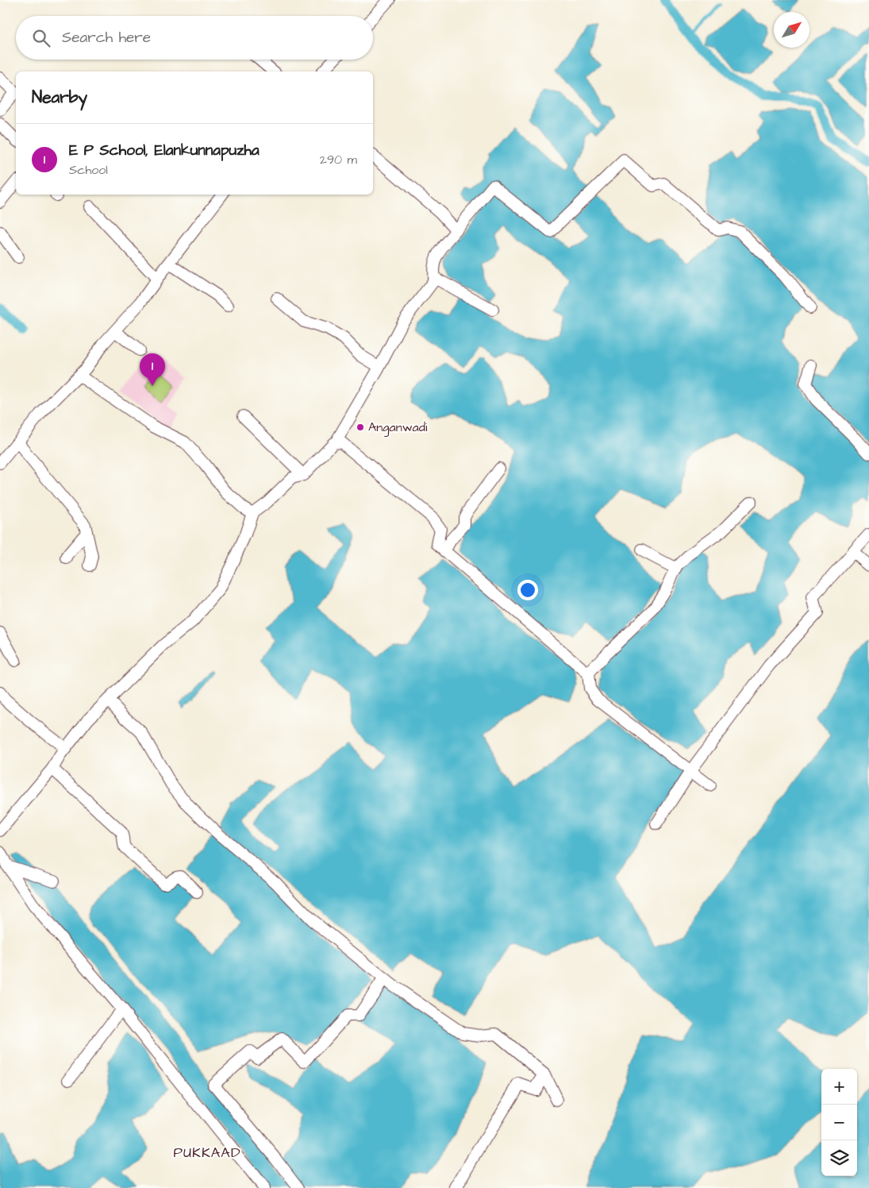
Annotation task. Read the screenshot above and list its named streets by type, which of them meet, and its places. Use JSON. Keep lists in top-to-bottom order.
{
  "districts": ["PUKKAAD"],
  "places": ["Anganwadi"],
  "north": "top right",
  "page": {
    "search": "Search here",
    "heading": "Nearby",
    "list": [
      {
        "mark": "1",
        "name": "E P School, Elankunnapuzha",
        "note": "School",
        "value": "290 m"
      }
    ],
    "pins": "1",
    "map_buttons": ["+", "−"]
  }
}
